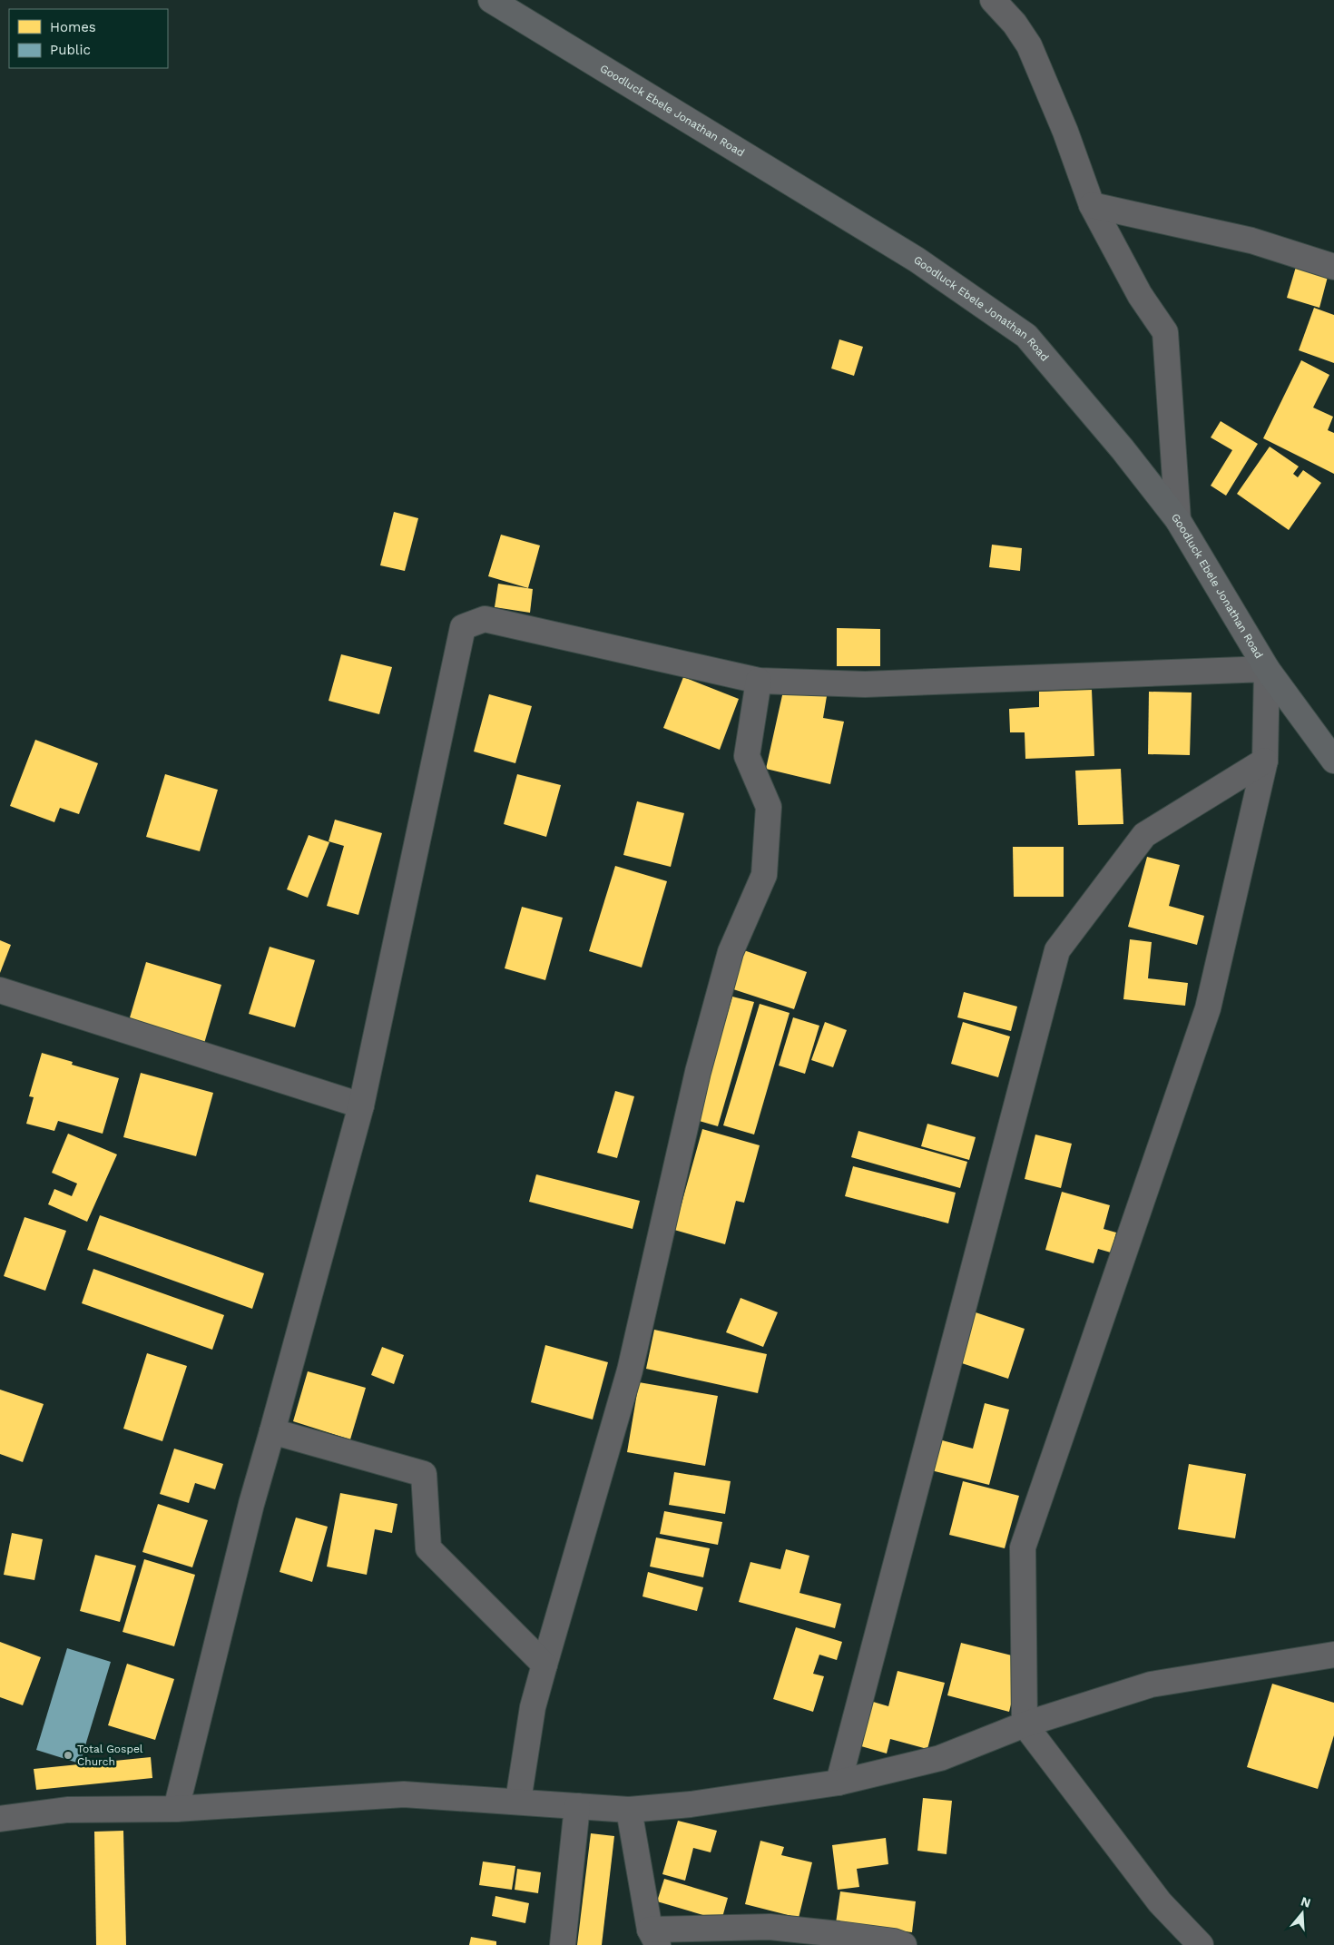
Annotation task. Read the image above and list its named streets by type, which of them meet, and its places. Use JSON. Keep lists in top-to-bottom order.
{
  "streets": {
    "main road": ["Goodluck Ebele Jonathan Road"]
  },
  "places": ["Total Gospel Church"],
  "legend": ["Homes", "Public"],
  "north": "top"
}
